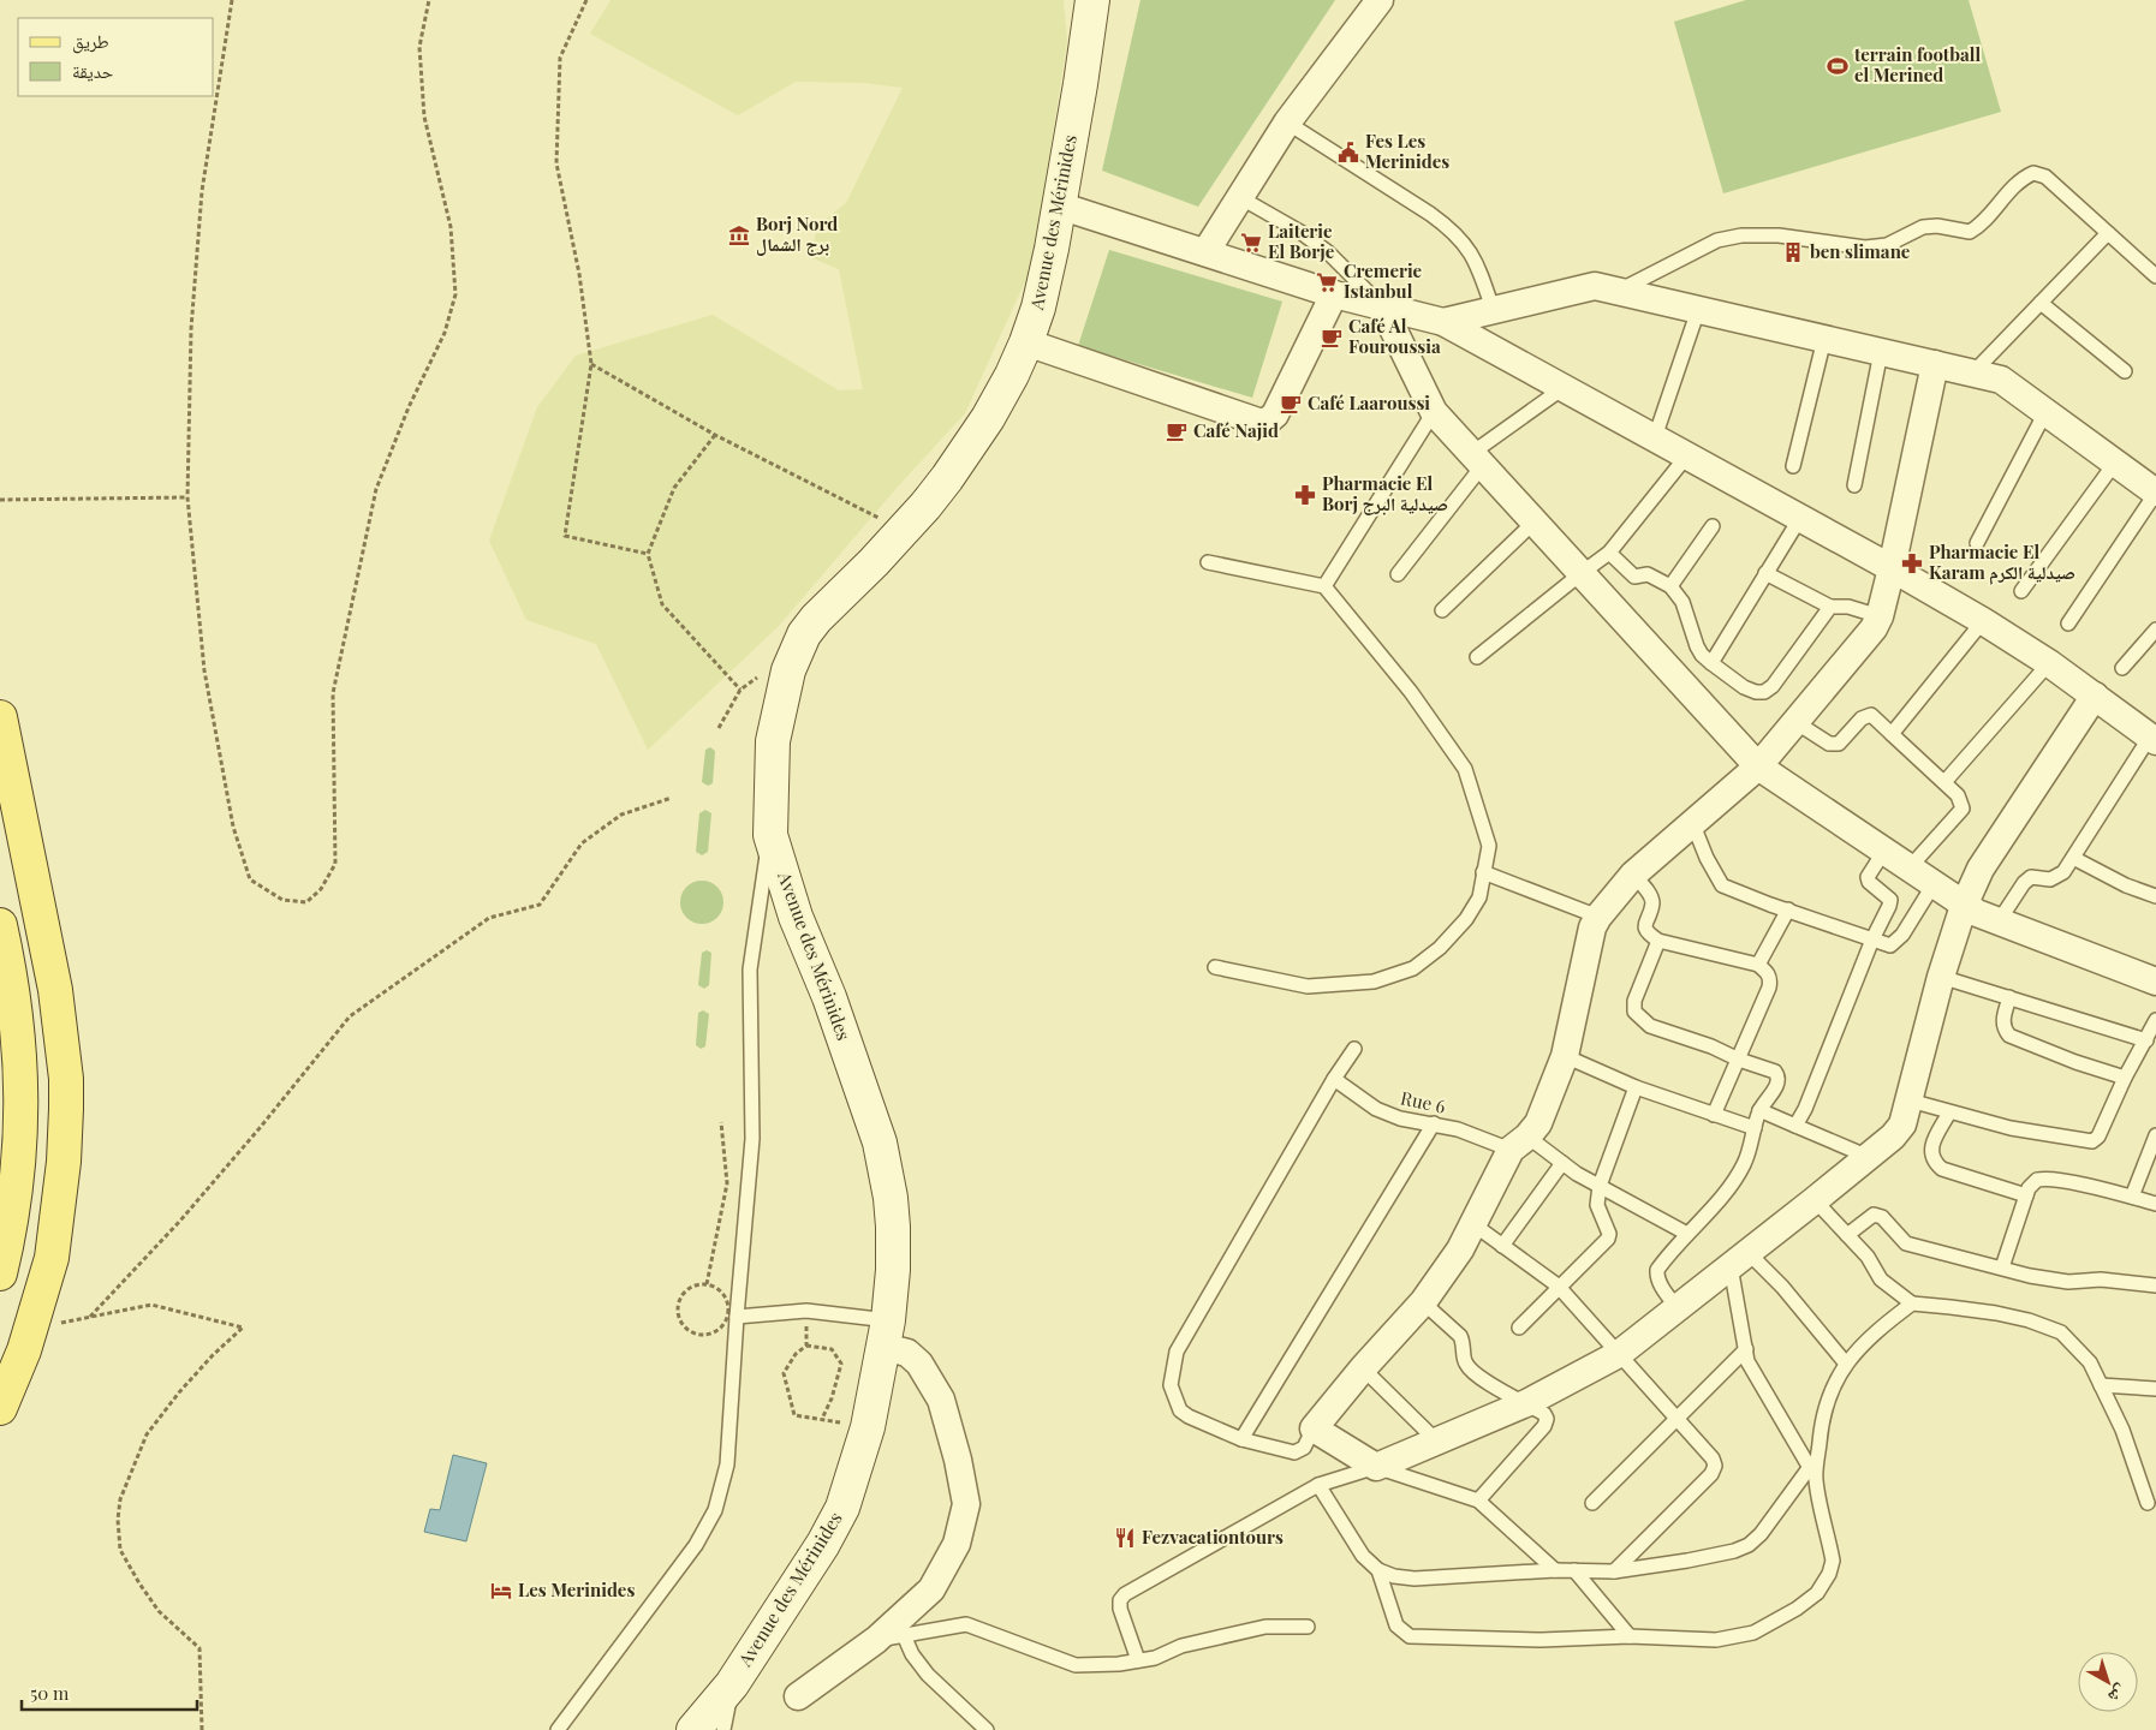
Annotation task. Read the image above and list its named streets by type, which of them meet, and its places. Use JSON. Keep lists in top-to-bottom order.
{
  "streets": {
    "main road": ["Avenue des Mérinides"],
    "lane": ["Rue 6"]
  },
  "places": {
    "sports": ["terrain football el Merined"],
    "public building": ["Fes Les Merinides"],
    "museum": ["Borj Nord برج الشمال"],
    "supermarket": ["Laiterie El Borje", "Cremerie Istanbul"],
    "building": ["ben slimane"],
    "cafe": ["Café Al Fouroussia", "Café Laaroussi", "Café Najid"],
    "pharmacy": ["Pharmacie El Borj صيدلية البرج", "Pharmacie El Karam صيدلية الكرم"],
    "restaurant": ["Fezvacationtours"],
    "hotel": ["Les Merinides"]
  },
  "legend": ["طريق", "حديقة"],
  "scale_bar": "50 m",
  "north": "bottom right"
}
